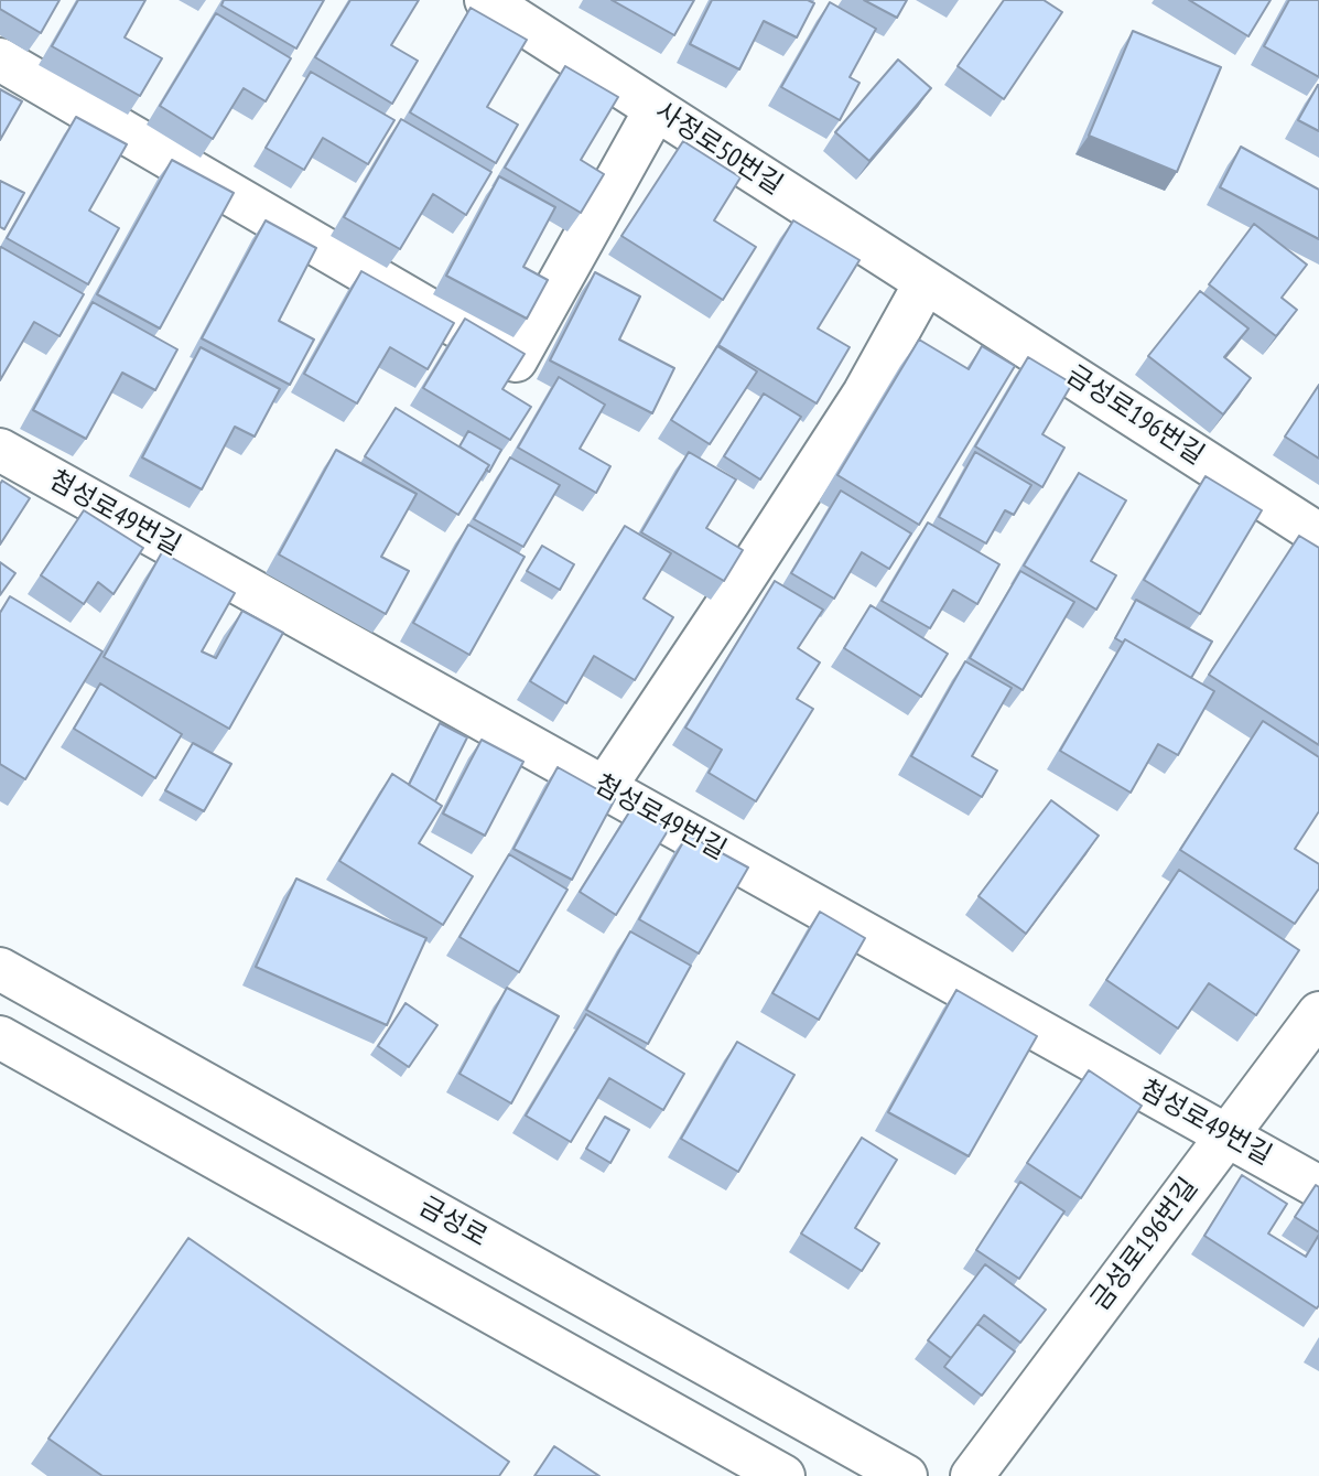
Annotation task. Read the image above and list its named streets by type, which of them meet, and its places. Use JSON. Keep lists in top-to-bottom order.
{
  "streets": {
    "street": [
      "사정로50번길",
      "금성로196번길",
      "첨성로49번길",
      "금성로"
    ]
  },
  "crossings": [
    ["사정로50번길", "금성로196번길"],
    ["금성로196번길", "첨성로49번길"]
  ]
}
